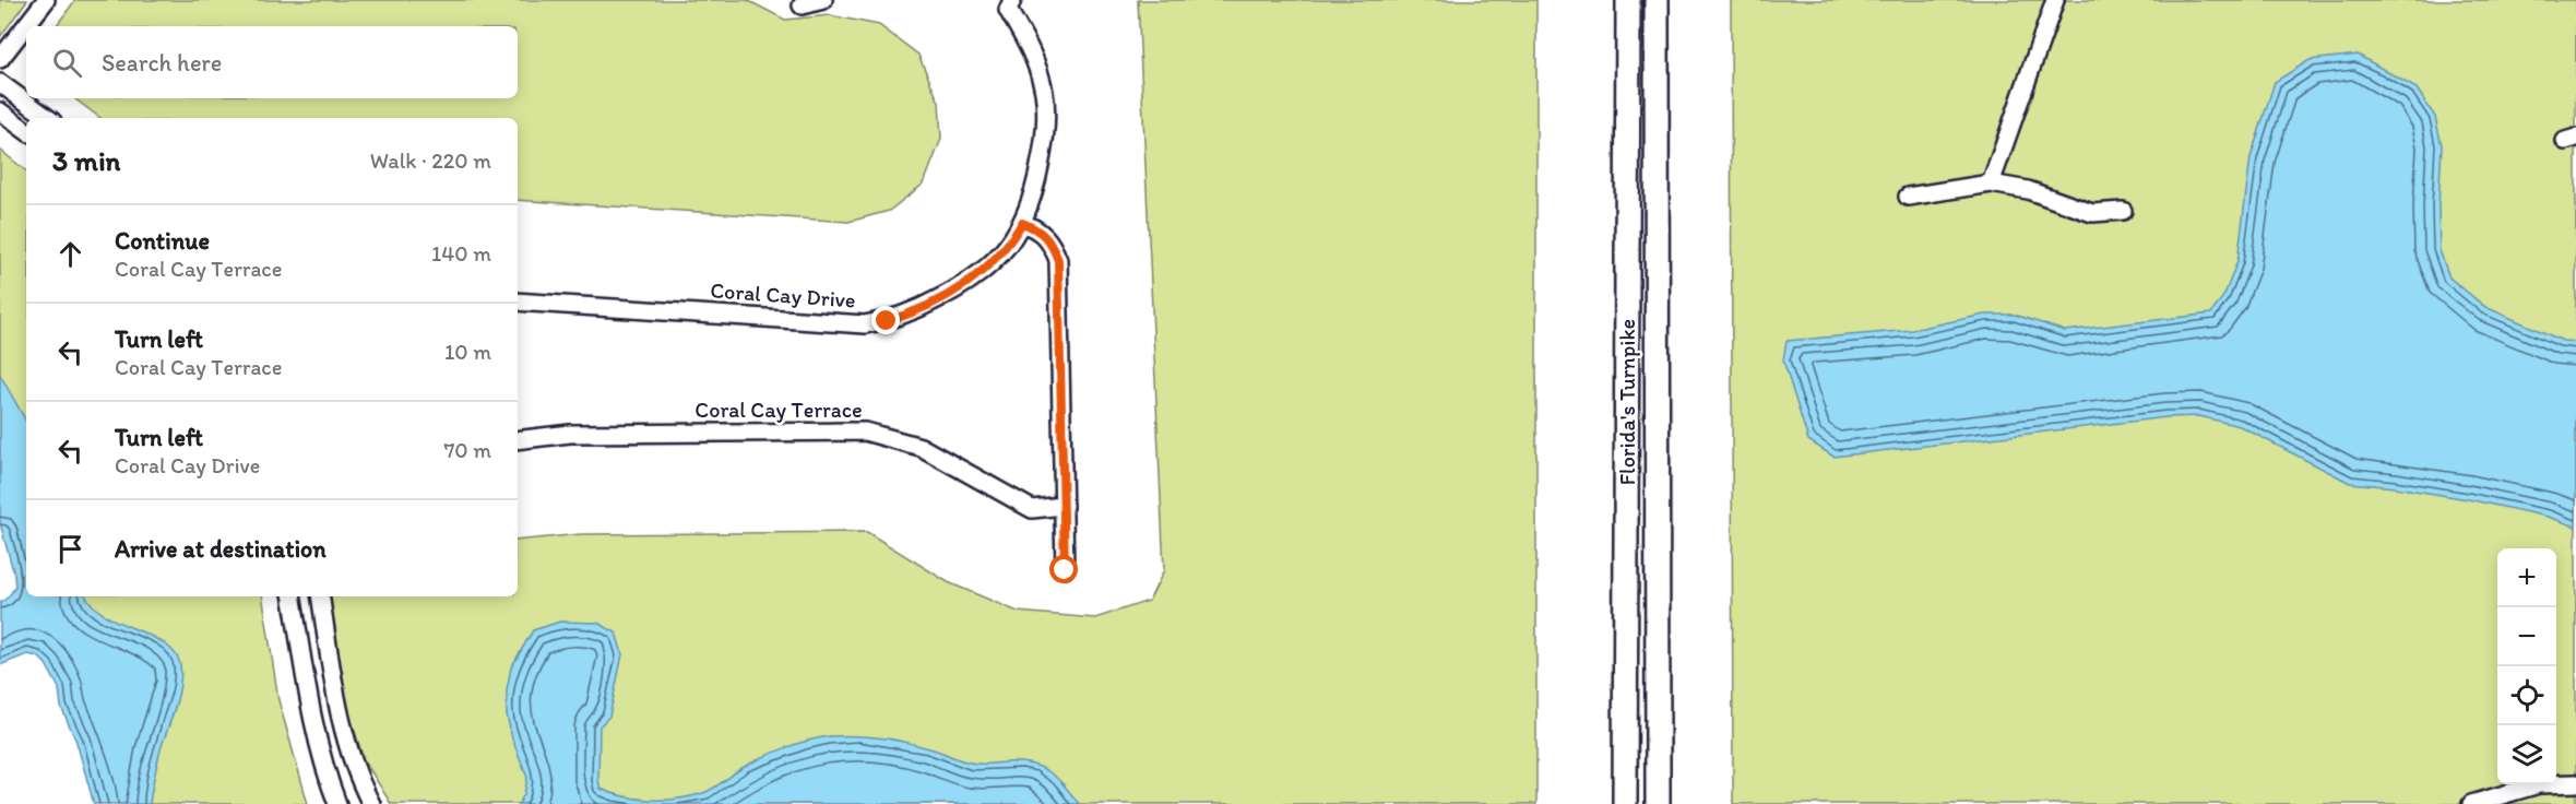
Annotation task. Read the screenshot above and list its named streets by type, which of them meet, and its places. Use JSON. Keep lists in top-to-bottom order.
{
  "streets": {
    "highway": ["Florida's Turnpike"],
    "street": ["Coral Cay Drive", "Coral Cay Terrace"]
  },
  "page": {
    "search": "Search here",
    "heading": ["3 min", "Walk · 220 m"],
    "list": [
      ["Continue", "Coral Cay Terrace", "140 m"],
      ["Turn left", "Coral Cay Terrace", "10 m"],
      ["Turn left", "Coral Cay Drive", "70 m"],
      "Arrive at destination"
    ],
    "map_buttons": ["+", "−"]
  }
}
